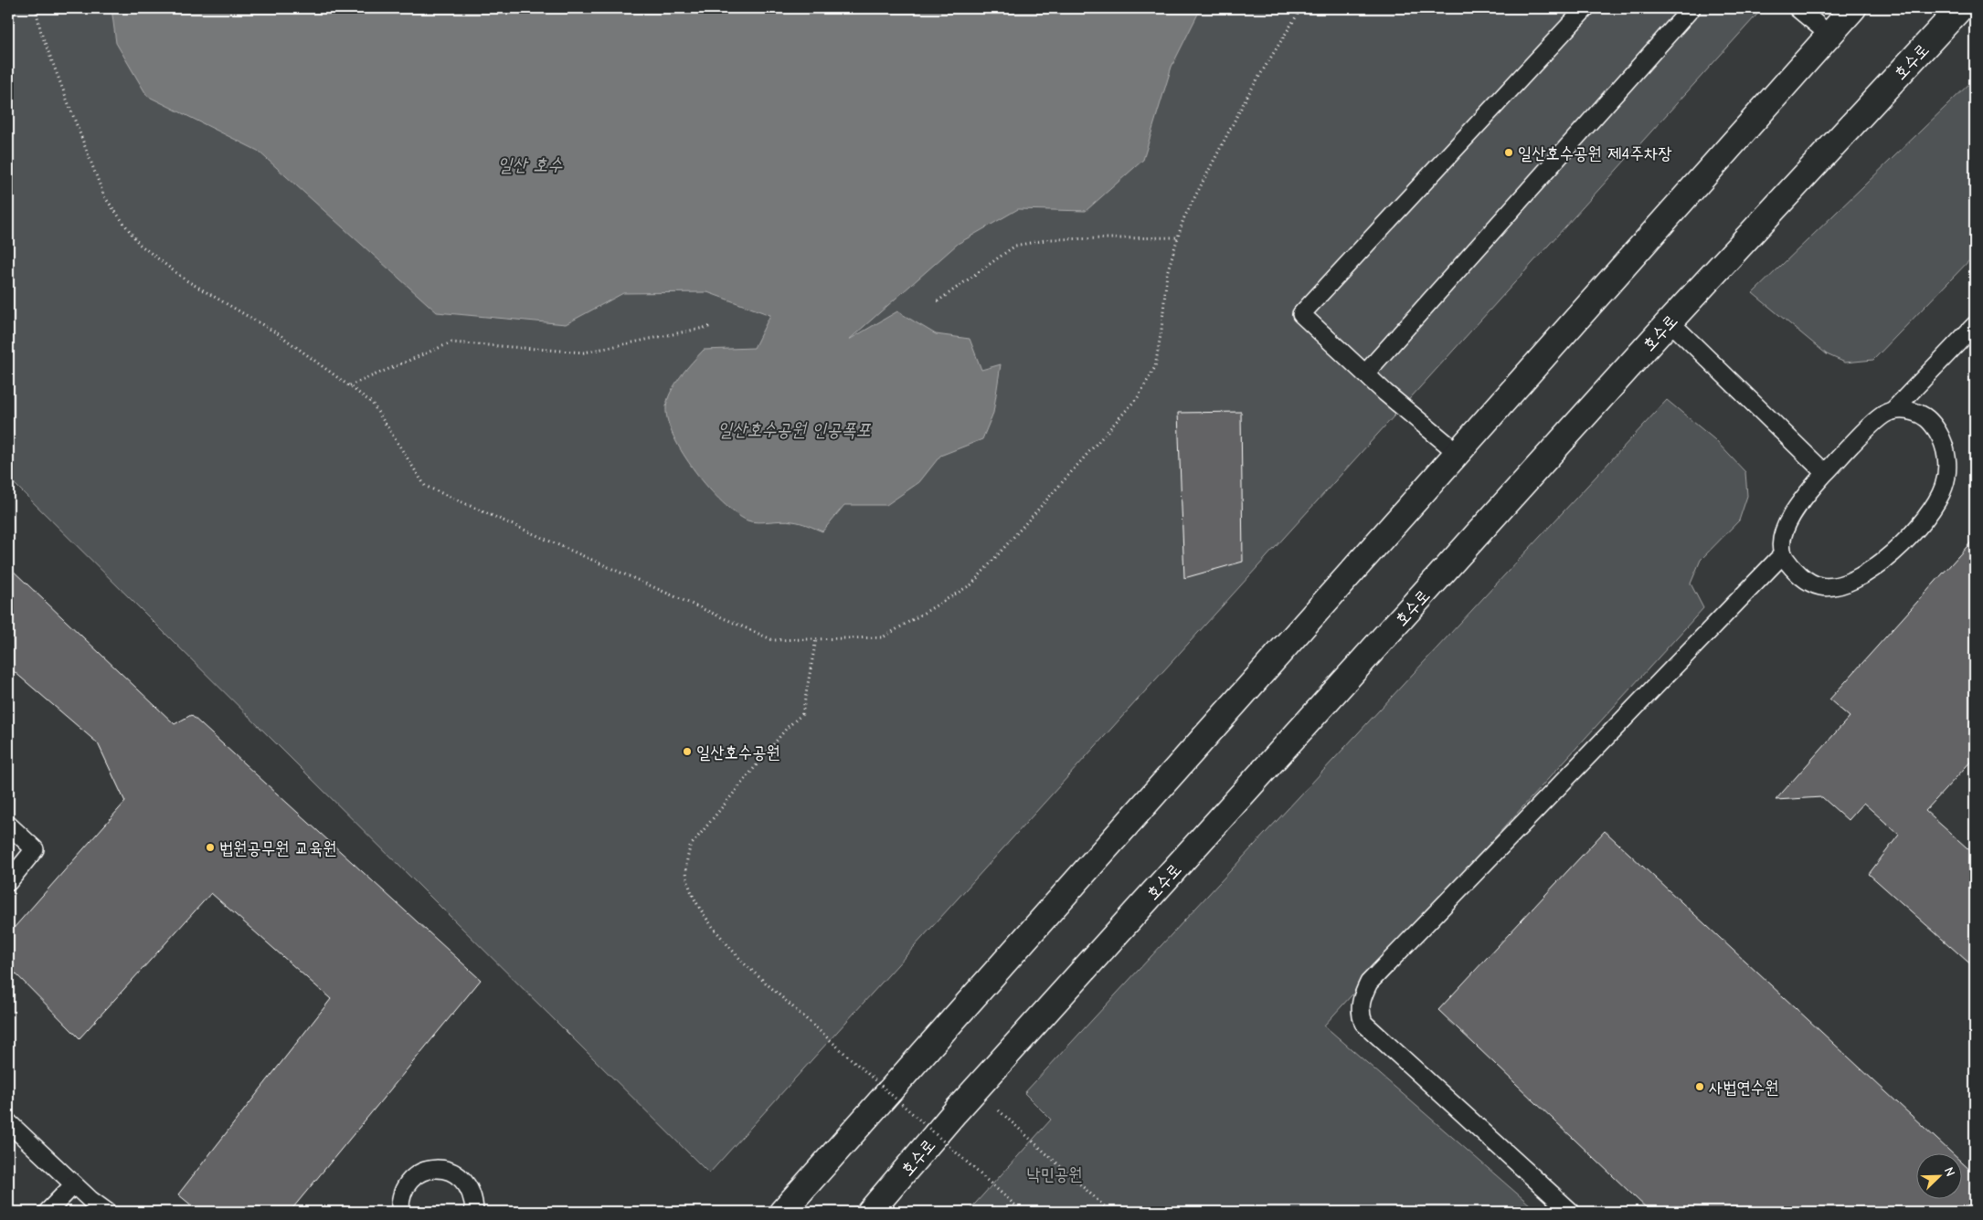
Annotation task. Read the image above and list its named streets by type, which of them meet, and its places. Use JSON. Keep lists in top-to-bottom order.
{
  "streets": {
    "main road": ["호수로"]
  },
  "water": ["일산 호수", "일산호수공원 인공폭포"],
  "parks": ["낙민공원"],
  "places": [
    "일산호수공원 제4주차장",
    "일산호수공원",
    "법원공무원 교육원",
    "사법연수원"
  ],
  "north": "top right"
}
